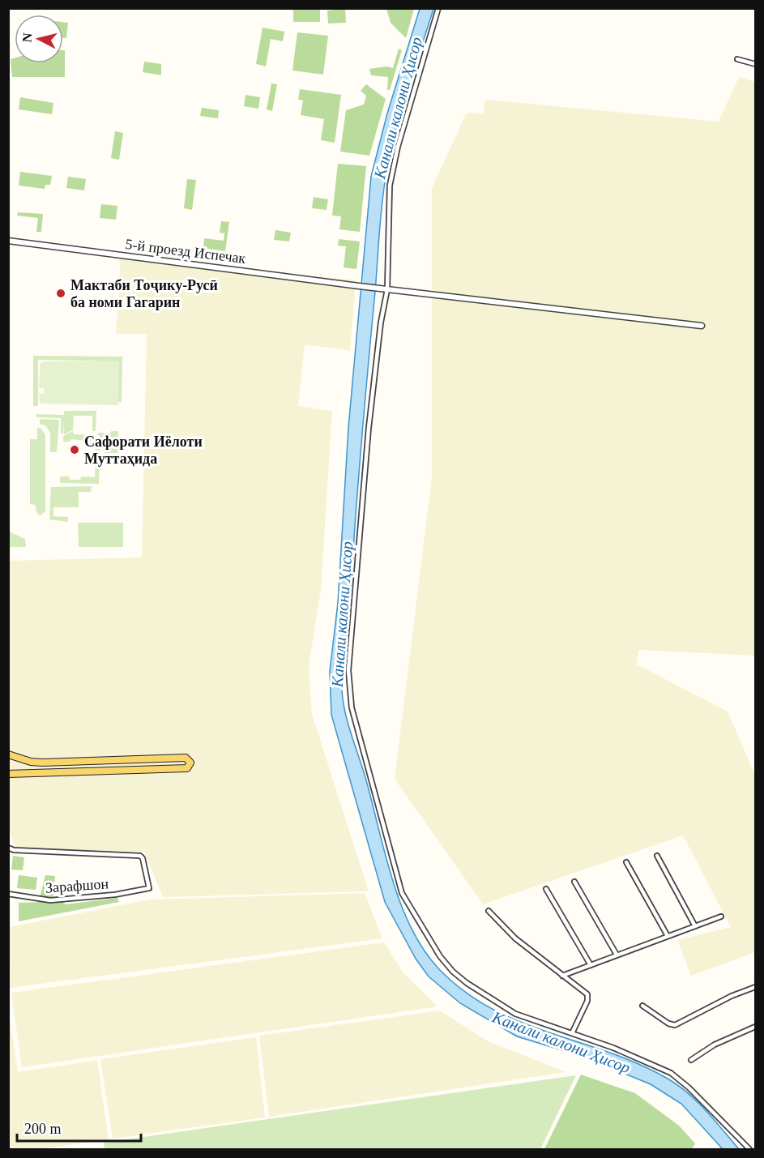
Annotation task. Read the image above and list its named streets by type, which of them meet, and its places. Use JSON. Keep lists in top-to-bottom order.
{
  "streets": {
    "street": ["5-й проезд Испечак", "Зарафшон"]
  },
  "water": ["Канали калони Ҳисор"],
  "places": ["Мактаби Тоҷику-Русӣ ба номи Гагарин", "Сафорати Иёлоти Муттаҳида"],
  "scale_bar": "200 m",
  "north": "left"
}
